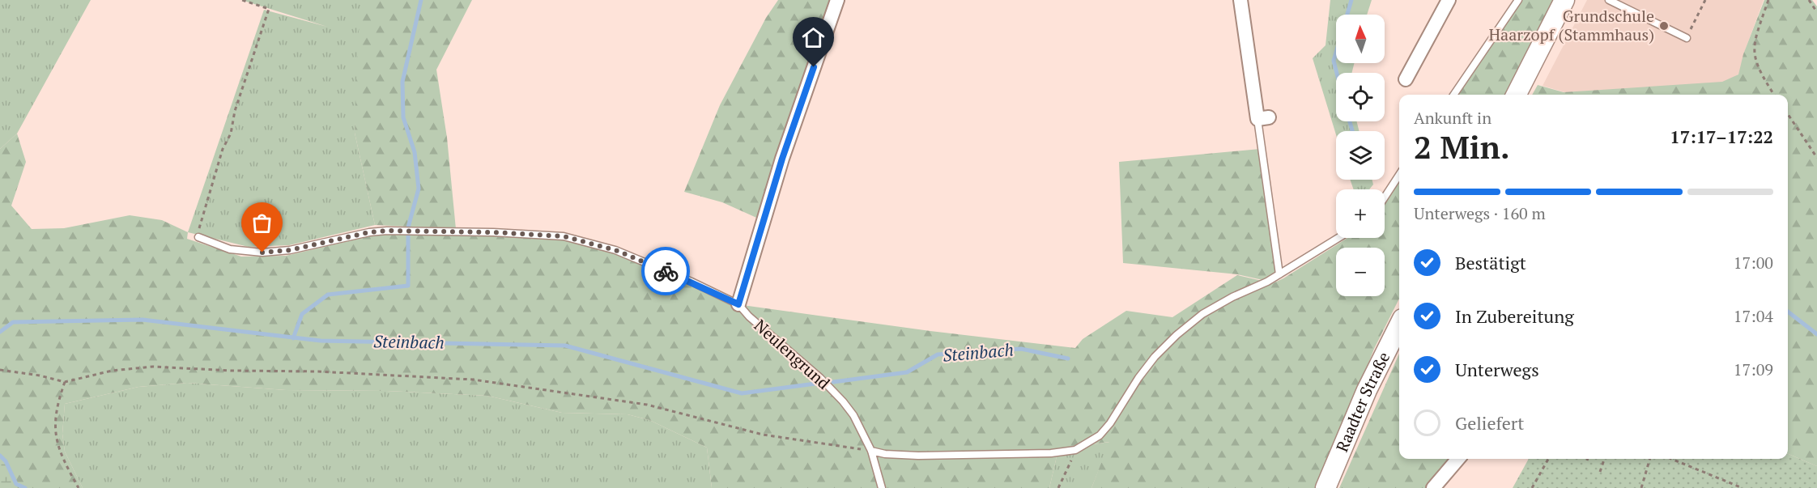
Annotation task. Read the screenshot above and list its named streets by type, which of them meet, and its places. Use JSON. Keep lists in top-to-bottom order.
{
  "streets": {
    "main road": ["Raadter Straße"],
    "lane": ["Neulengrund"]
  },
  "water": ["Steinbach"],
  "places": ["Grundschule Haarzopf (Stammhaus)"],
  "north": "top",
  "page": {
    "map_buttons": ["+", "−"],
    "heading": ["2 Min.", "Ankunft in", "17:17–17:22"],
    "bar": "Unterwegs · 160 m",
    "list": [
      ["Bestätigt", "17:00"],
      ["In Zubereitung", "17:04"],
      ["Unterwegs", "17:09"],
      "Geliefert"
    ]
  }
}
